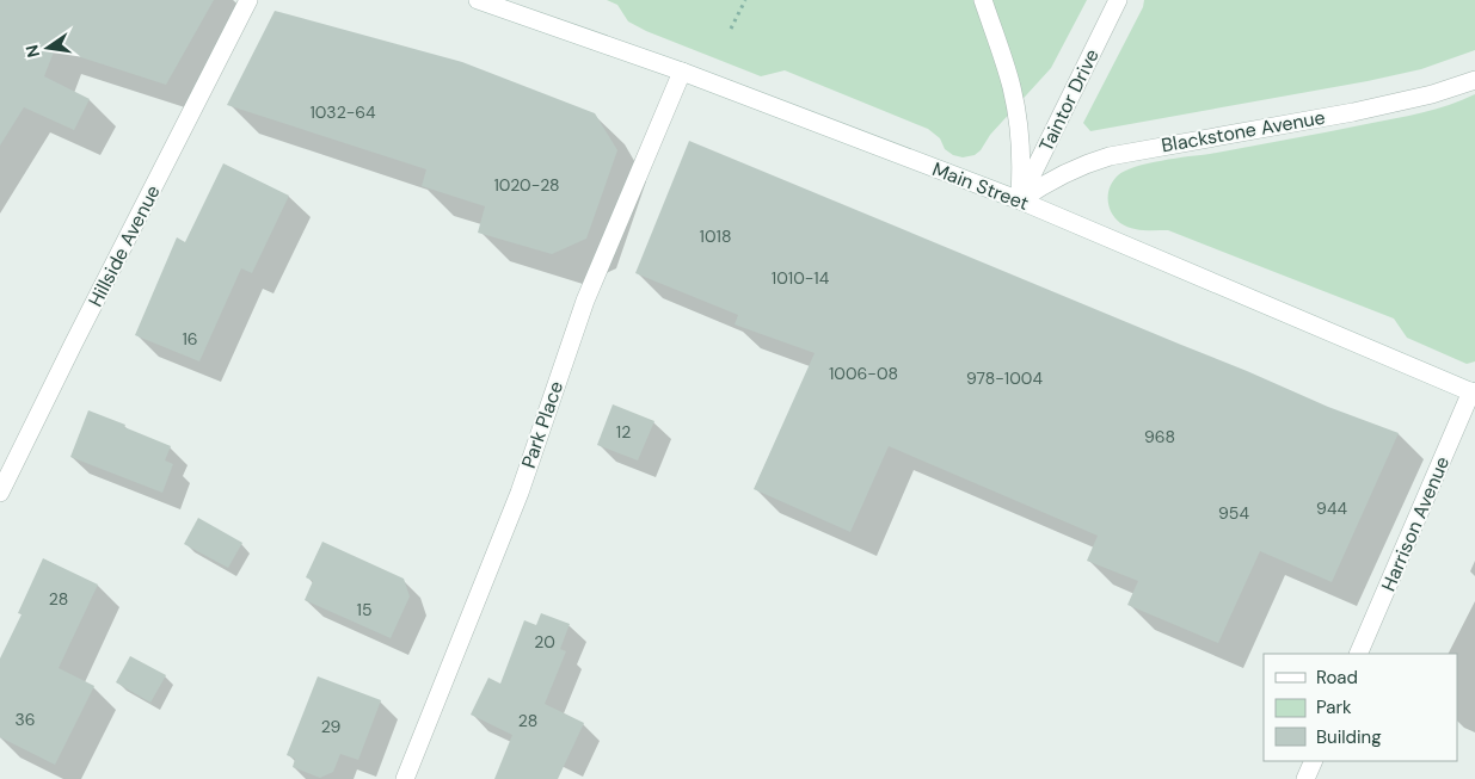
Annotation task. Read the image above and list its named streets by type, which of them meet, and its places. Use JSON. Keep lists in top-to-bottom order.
{
  "streets": {
    "street": [
      "Taintor Drive",
      "Blackstone Avenue",
      "Main Street",
      "Hillside Avenue",
      "Park Place",
      "Harrison Avenue"
    ]
  },
  "crossings": [
    ["Taintor Drive", "Blackstone Avenue"],
    ["Taintor Drive", "Main Street"],
    ["Blackstone Avenue", "Main Street"],
    ["Main Street", "Park Place"],
    ["Main Street", "Harrison Avenue"]
  ],
  "house_numbers": [
    "1032-64",
    "1020-28",
    "1018",
    "1010-14",
    "16",
    "1006-08",
    "978-1004",
    "12",
    "968",
    "944",
    "954",
    "28",
    "15",
    "20",
    "36",
    "28",
    "29"
  ],
  "legend": ["Road", "Park", "Building"],
  "north": "left"
}
